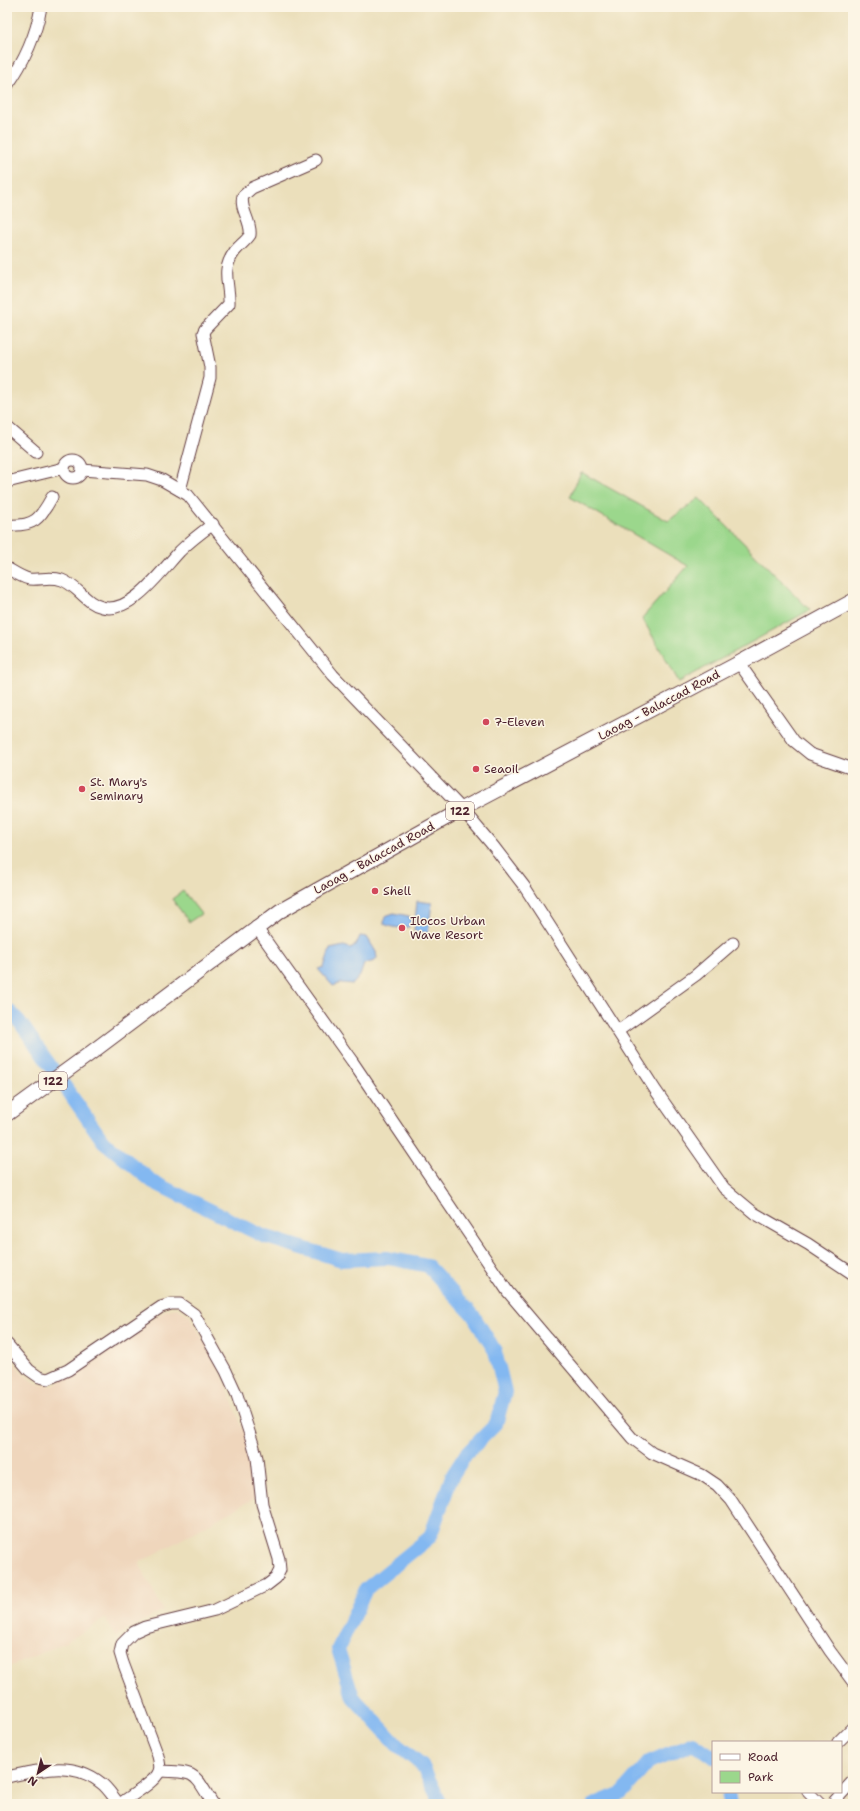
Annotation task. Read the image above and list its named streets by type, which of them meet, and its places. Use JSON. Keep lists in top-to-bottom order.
{
  "streets": {
    "main road": ["Laoag - Balaccad Road", "122"]
  },
  "places": [
    "7-Eleven",
    "Seaoil",
    "St. Mary's Seminary",
    "Shell",
    "Ilocos Urban Wave Resort"
  ],
  "legend": ["Road", "Park"],
  "north": "bottom left"
}
